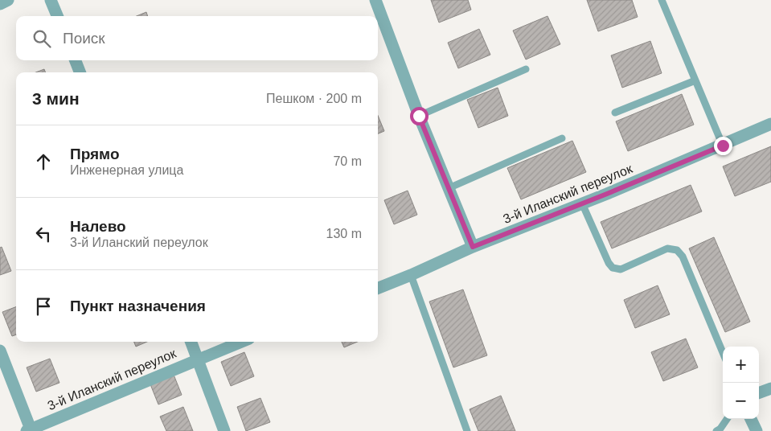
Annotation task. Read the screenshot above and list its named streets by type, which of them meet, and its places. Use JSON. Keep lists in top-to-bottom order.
{
  "streets": {
    "street": ["3-й Иланский переулок"]
  },
  "page": {
    "search": "Поиск",
    "heading": ["3 мин", "Пешком · 200 m"],
    "list": [
      ["Прямо", "Инженерная улица", "70 m"],
      ["Налево", "3-й Иланский переулок", "130 m"],
      "Пункт назначения"
    ],
    "map_buttons": ["+", "−"]
  }
}
